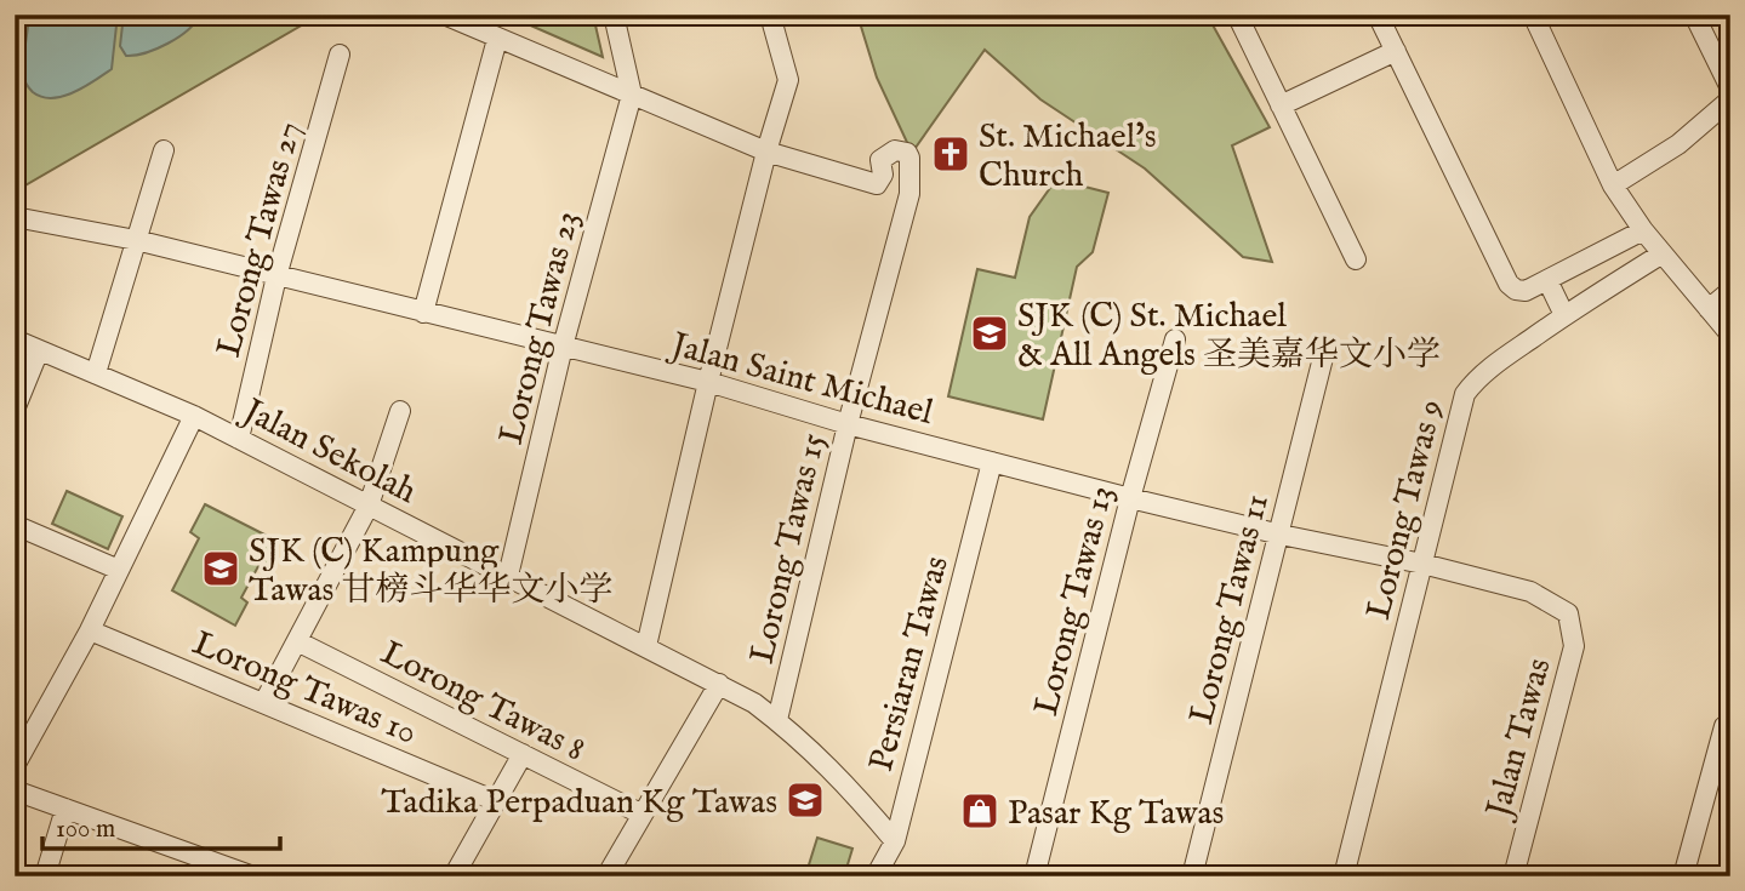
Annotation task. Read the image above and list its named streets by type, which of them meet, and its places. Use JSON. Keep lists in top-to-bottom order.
{
  "streets": {
    "street": [
      "Lorong Tawas 27",
      "Lorong Tawas 23",
      "Jalan Saint Michael",
      "Jalan Sekolah",
      "Lorong Tawas 9",
      "Lorong Tawas 15",
      "Lorong Tawas 13",
      "Lorong Tawas 11",
      "Persiaran Tawas",
      "Lorong Tawas 10",
      "Lorong Tawas 8",
      "Jalan Tawas"
    ]
  },
  "crossings": [
    ["Lorong Tawas 27", "Jalan Saint Michael"],
    ["Lorong Tawas 27", "Jalan Sekolah"],
    ["Lorong Tawas 23", "Jalan Saint Michael"],
    ["Lorong Tawas 23", "Jalan Sekolah"],
    ["Jalan Saint Michael", "Lorong Tawas 9"],
    ["Jalan Saint Michael", "Lorong Tawas 15"],
    ["Jalan Saint Michael", "Lorong Tawas 13"],
    ["Jalan Saint Michael", "Lorong Tawas 11"],
    ["Jalan Saint Michael", "Persiaran Tawas"],
    ["Jalan Saint Michael", "Jalan Tawas"],
    ["Jalan Sekolah", "Lorong Tawas 15"],
    ["Jalan Sekolah", "Persiaran Tawas"]
  ],
  "places": {
    "church": ["St. Michael's Church"],
    "school or university": ["SJK (C) St. Michael & All Angels 圣美嘉华文小学", "SJK (C) Kampung Tawas 甘榜斗华华文小学", "Tadika Perpaduan Kg Tawas"],
    "shop": ["Pasar Kg Tawas"]
  },
  "scale_bar": "100 m"
}
